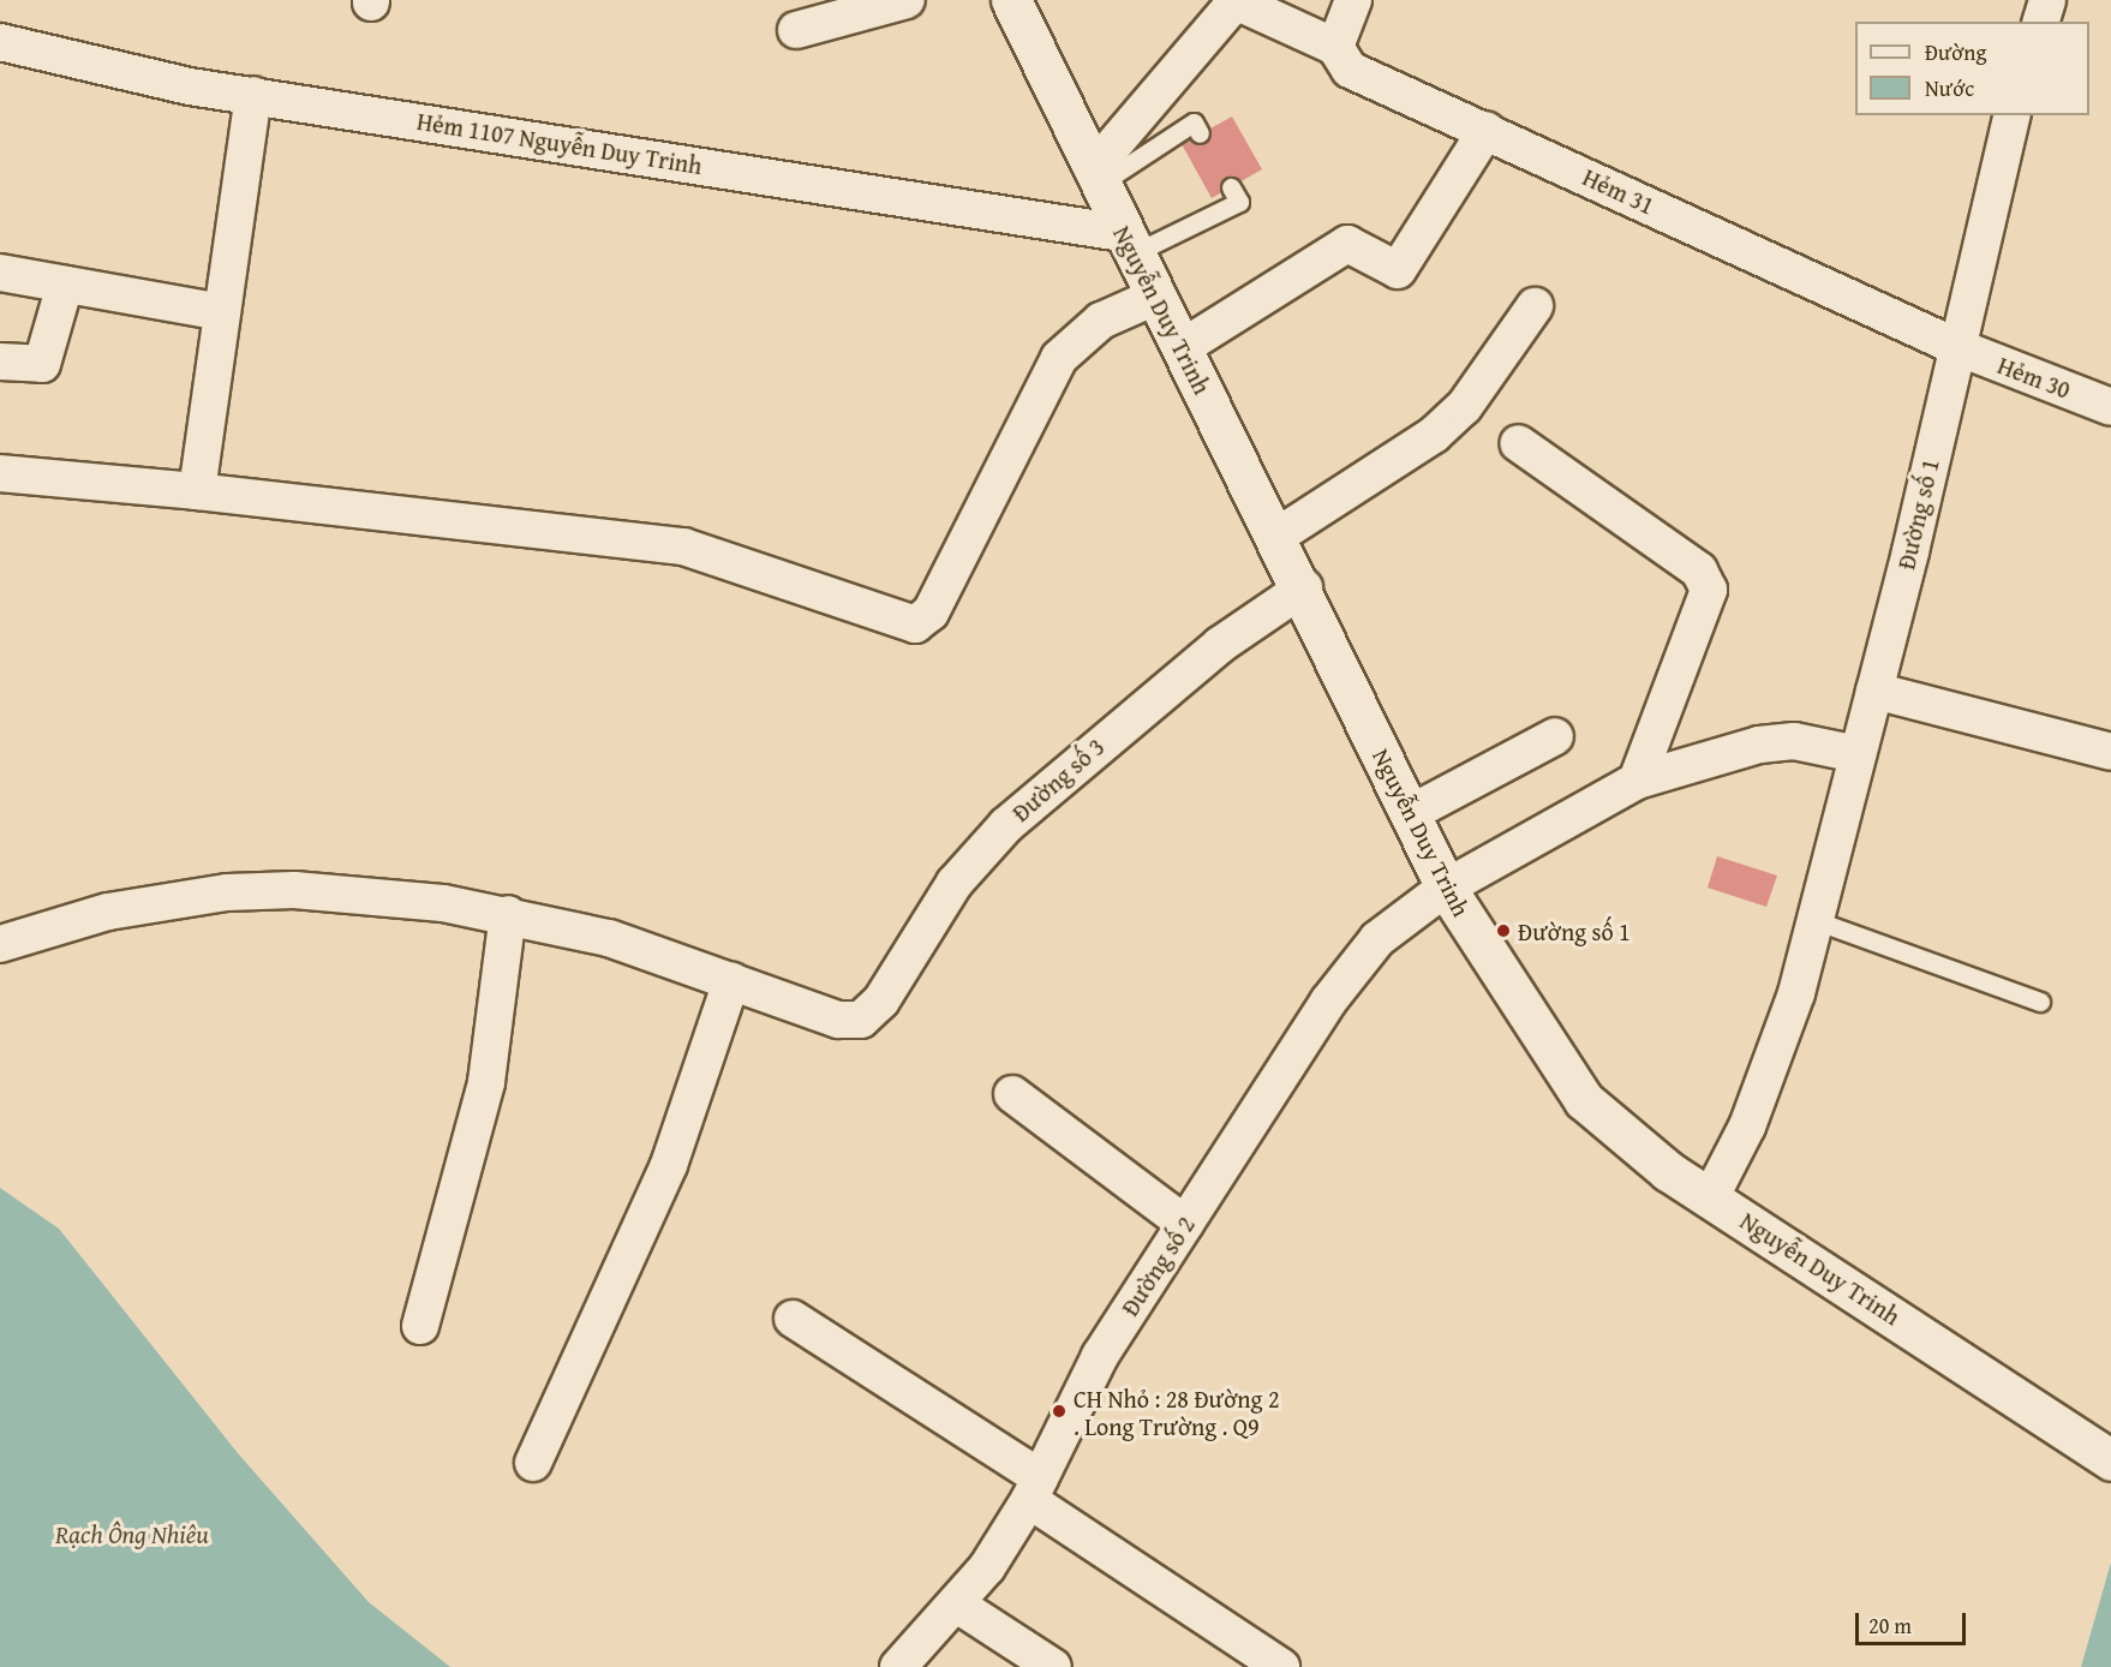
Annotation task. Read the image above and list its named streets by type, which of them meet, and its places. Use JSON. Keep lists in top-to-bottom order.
{
  "streets": {
    "main road": ["Nguyễn Duy Trinh"],
    "street": [
      "Hẻm 1107 Nguyễn Duy Trinh",
      "Hẻm 31",
      "Hẻm 30",
      "Đường số 1",
      "Đường số 3",
      "Đường số 2"
    ]
  },
  "crossings": [
    ["Hẻm 1107 Nguyễn Duy Trinh", "Nguyễn Duy Trinh"],
    ["Hẻm 31", "Hẻm 30"],
    ["Hẻm 31", "Đường số 1"],
    ["Nguyễn Duy Trinh", "Đường số 1"],
    ["Nguyễn Duy Trinh", "Đường số 3"],
    ["Nguyễn Duy Trinh", "Đường số 2"],
    ["Hẻm 30", "Đường số 1"],
    ["Đường số 1", "Đường số 2"]
  ],
  "water": ["Rạch Ông Nhiêu"],
  "places": ["Đường số 1", "CH Nhỏ : 28 Đường 2 . Long Trường . Q9"],
  "legend": ["Đường", "Nước"],
  "scale_bar": "20 m"
}
